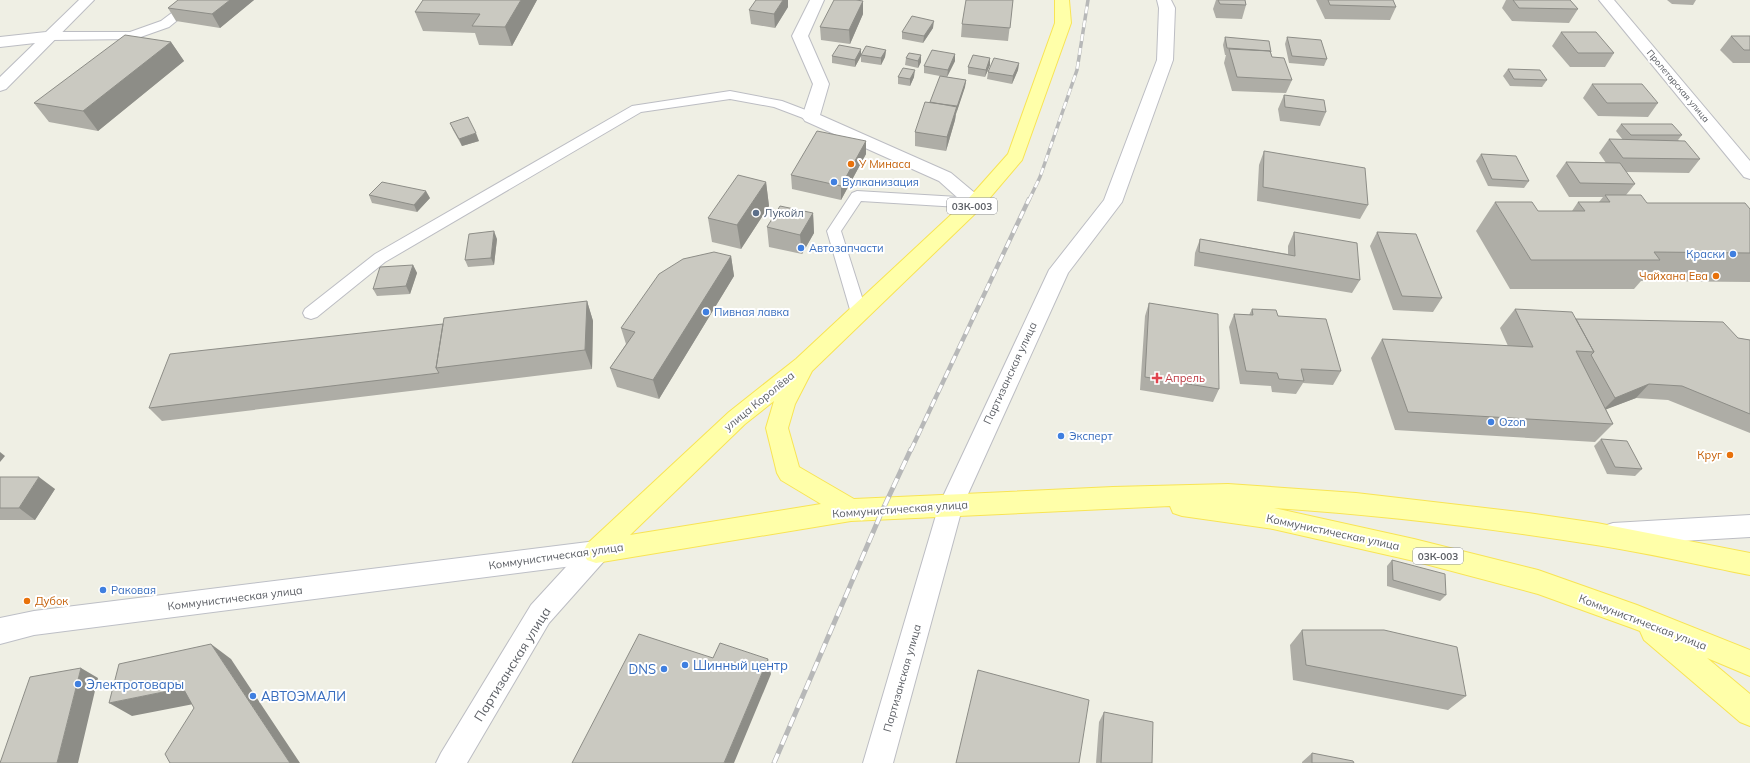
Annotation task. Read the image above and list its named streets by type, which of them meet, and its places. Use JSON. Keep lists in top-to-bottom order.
{
  "streets": {
    "main road": ["03К-003", "улица Королёва", "Коммунистическая улица"],
    "street": ["Пролетарская улица", "Партизанская улица"]
  },
  "crossings": [
    ["03К-003", "улица Королёва"],
    ["Партизанская улица", "улица Королёва"],
    ["Партизанская улица", "Коммунистическая улица"],
    ["улица Королёва", "Коммунистическая улица"]
  ],
  "places": {
    "other": [
      "У Минаса",
      "Вулканизация",
      "Лукойл",
      "Автозапчасти",
      "Краски",
      "Чайхана Ева",
      "Пивная лавка",
      "Ozon",
      "Эксперт",
      "Круг",
      "Раковая",
      "Дубок",
      "Шинный центр",
      "DNS",
      "Электротовары",
      "АВТОЭМАЛИ"
    ],
    "health": ["Апрель"]
  }
}
